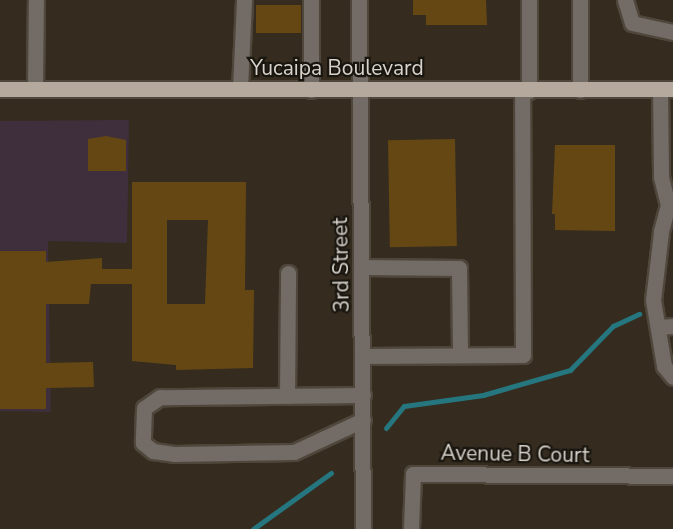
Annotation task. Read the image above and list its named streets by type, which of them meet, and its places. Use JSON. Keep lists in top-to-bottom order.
{
  "streets": {
    "main road": ["Yucaipa Boulevard"],
    "street": ["3rd Street", "Avenue B Court"]
  },
  "crossings": [
    ["Yucaipa Boulevard", "3rd Street"]
  ]
}
